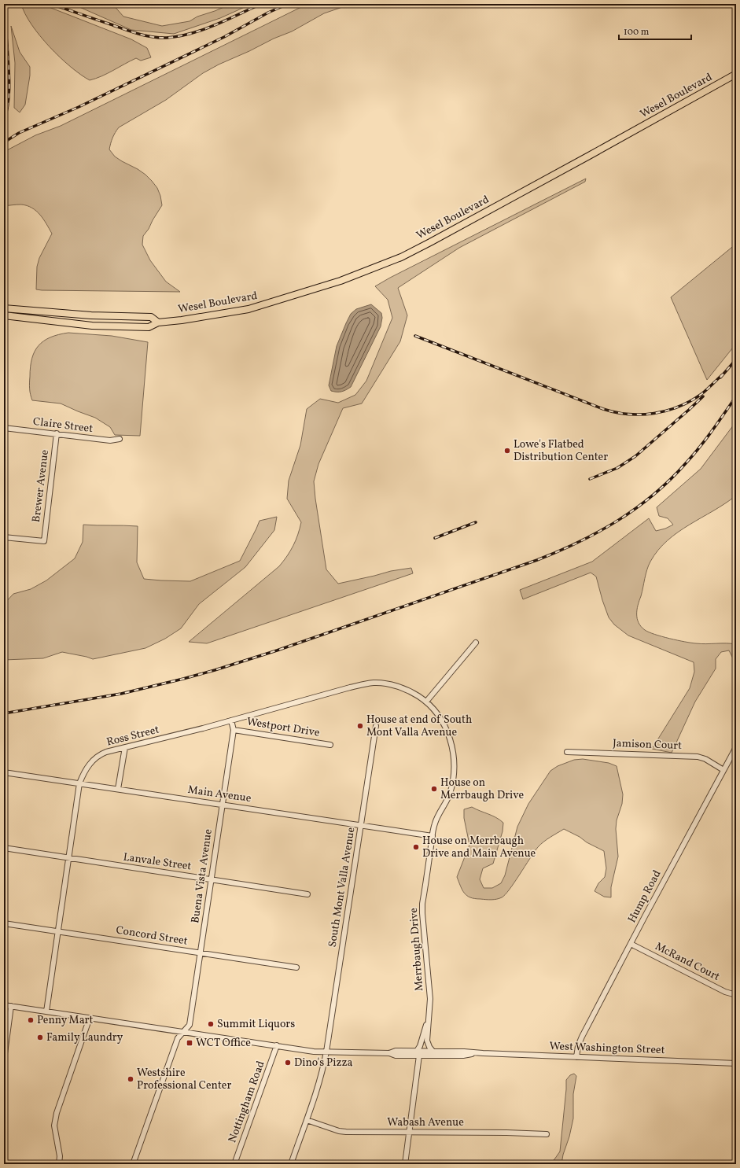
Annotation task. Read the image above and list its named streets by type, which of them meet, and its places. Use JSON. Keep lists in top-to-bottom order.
{
  "streets": {
    "main road": ["Wesel Boulevard"],
    "street": [
      "Claire Street",
      "Brewer Avenue",
      "Westport Drive",
      "Ross Street",
      "Jamison Court",
      "Main Avenue",
      "Lanvale Street",
      "Buena Vista Avenue",
      "South Mont Valla Avenue",
      "Hump Road",
      "Concord Street",
      "Merrbaugh Drive",
      "McRand Court",
      "West Washington Street",
      "Nottingham Road",
      "Wabash Avenue"
    ]
  },
  "crossings": [
    ["Claire Street", "Brewer Avenue"],
    ["Westport Drive", "Buena Vista Avenue"],
    ["Ross Street", "Main Avenue"],
    ["Ross Street", "Lanvale Street"],
    ["Ross Street", "Buena Vista Avenue"],
    ["Ross Street", "Concord Street"],
    ["Ross Street", "Merrbaugh Drive"],
    ["Ross Street", "West Washington Street"],
    ["Jamison Court", "Hump Road"],
    ["Main Avenue", "Buena Vista Avenue"],
    ["Main Avenue", "South Mont Valla Avenue"],
    ["Main Avenue", "Merrbaugh Drive"],
    ["Lanvale Street", "Buena Vista Avenue"],
    ["Buena Vista Avenue", "Concord Street"],
    ["Buena Vista Avenue", "West Washington Street"],
    ["South Mont Valla Avenue", "West Washington Street"],
    ["South Mont Valla Avenue", "Wabash Avenue"],
    ["Hump Road", "McRand Court"],
    ["Hump Road", "West Washington Street"],
    ["Merrbaugh Drive", "West Washington Street"],
    ["Merrbaugh Drive", "Wabash Avenue"],
    ["West Washington Street", "Nottingham Road"]
  ],
  "places": {
    "other": [
      "Lowe's Flatbed Distribution Center",
      "House at end of South Mont Valla Avenue",
      "House on Merrbaugh Drive",
      "House on Merrbaugh Drive and Main Avenue",
      "Penny Mart",
      "Summit Liquors",
      "Family Laundry",
      "Dino's Pizza",
      "Westshire Professional Center"
    ],
    "transit": ["WCT Office"]
  },
  "scale_bar": "100 m"
}
